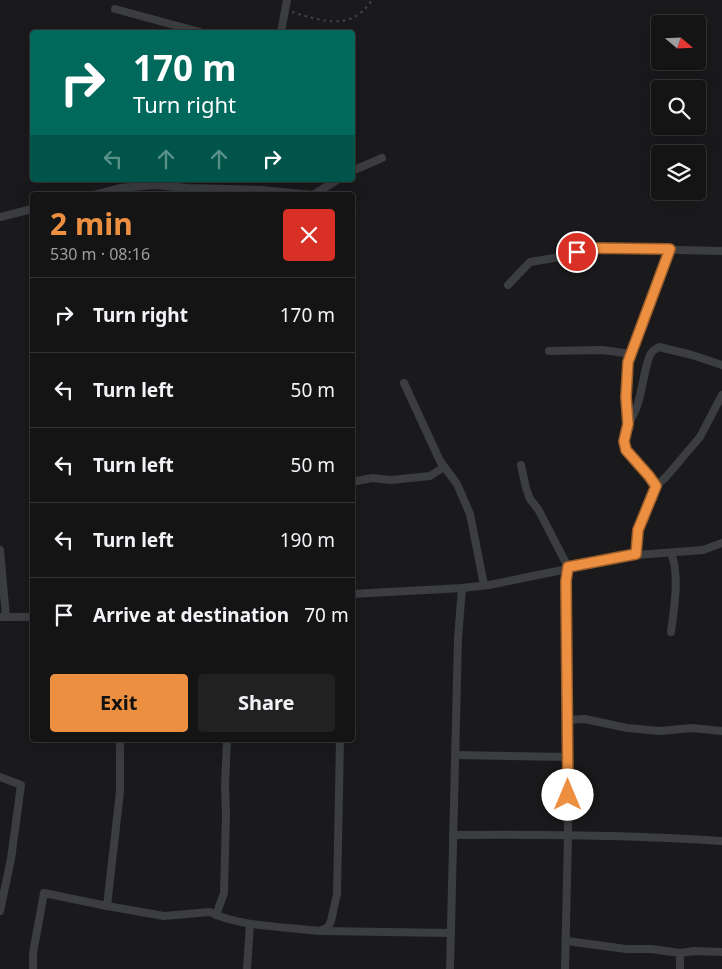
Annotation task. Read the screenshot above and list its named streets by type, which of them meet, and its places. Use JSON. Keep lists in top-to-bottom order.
{
  "north": "right",
  "page": {
    "turn": ["170 m", "Turn right"],
    "heading": ["2 min", "530 m · 08:16"],
    "list": [
      {
        "name": "Turn right",
        "value": "170 m"
      },
      {
        "name": "Turn left",
        "value": "50 m"
      },
      {
        "name": "Turn left",
        "value": "50 m"
      },
      {
        "name": "Turn left",
        "value": "190 m"
      },
      {
        "name": "Arrive at destination",
        "value": "70 m"
      }
    ],
    "buttons": ["Exit", "Share"]
  }
}
